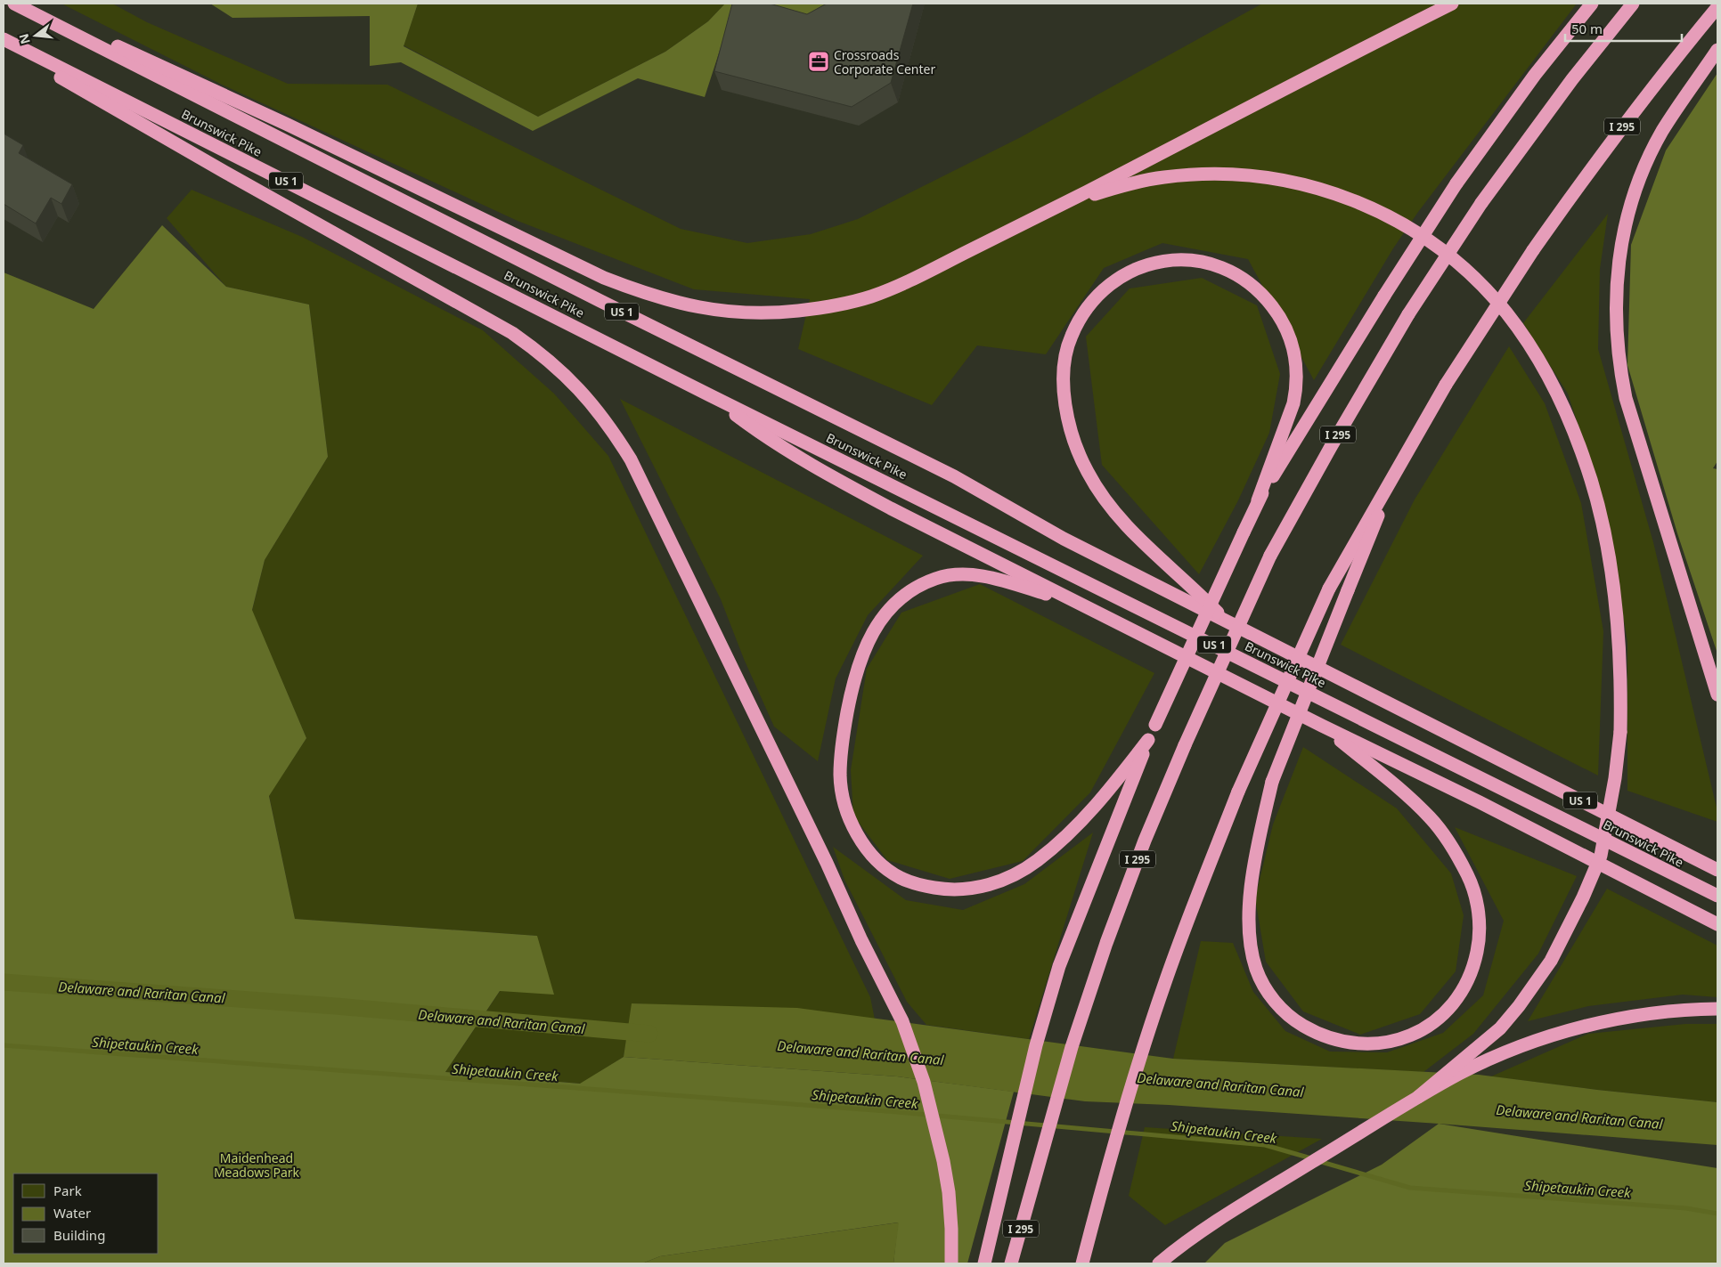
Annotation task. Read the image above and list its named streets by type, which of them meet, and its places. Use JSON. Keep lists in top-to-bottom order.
{
  "streets": {
    "highway": ["I 295", "Brunswick Pike", "US 1"]
  },
  "water": ["Delaware and Raritan Canal", "Shipetaukin Creek"],
  "parks": ["Maidenhead Meadows Park"],
  "places": {
    "office": ["Crossroads Corporate Center"]
  },
  "legend": ["Park", "Water", "Building"],
  "scale_bar": "50 m",
  "north": "left"
}
